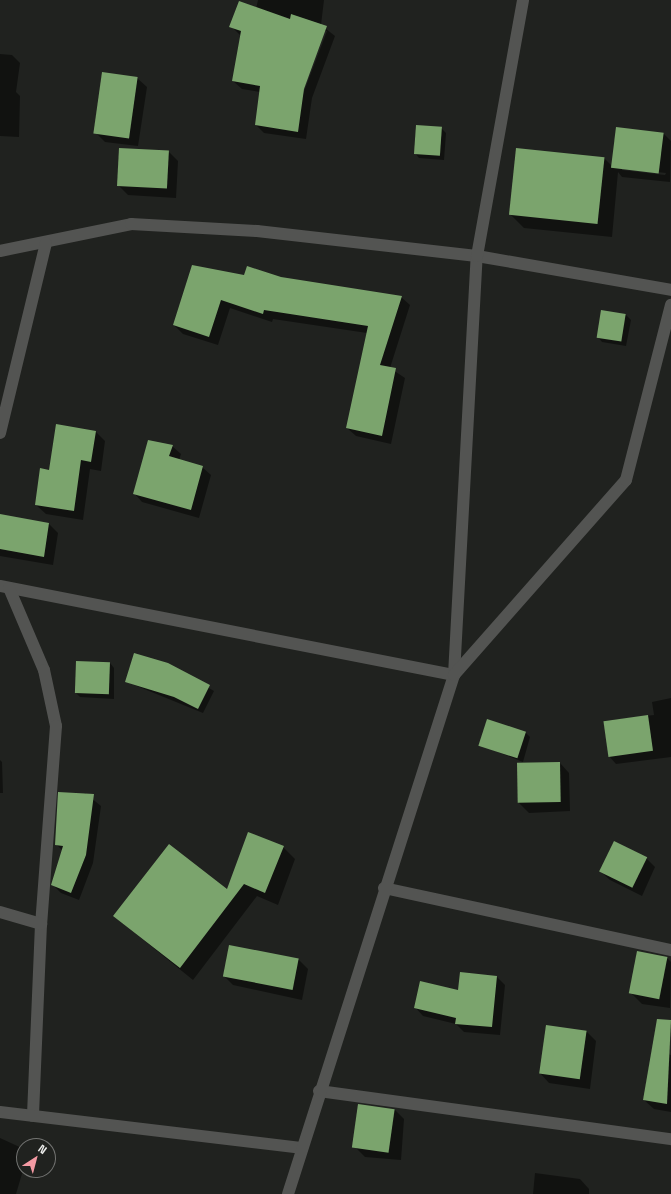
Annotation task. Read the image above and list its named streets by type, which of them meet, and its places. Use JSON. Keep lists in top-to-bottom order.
{
  "north": "top right"
}
